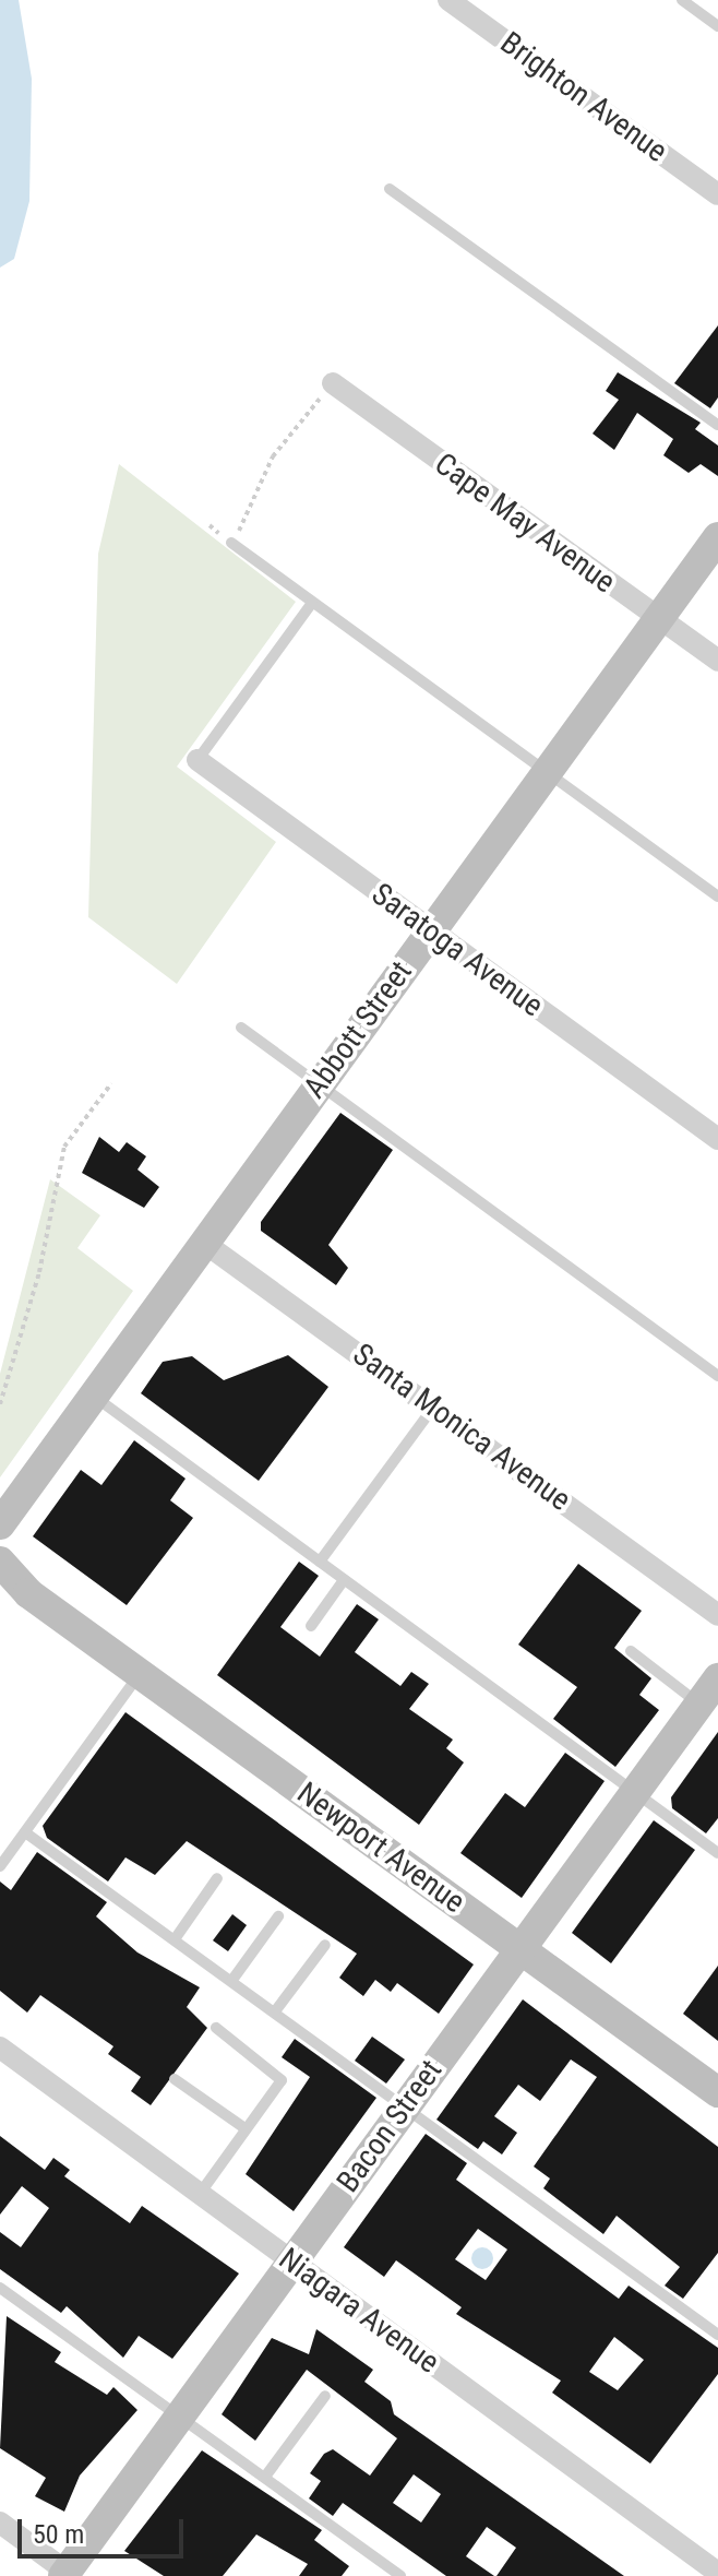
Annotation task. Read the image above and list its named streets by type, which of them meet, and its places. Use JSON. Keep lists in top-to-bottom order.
{
  "streets": {
    "street": [
      "Brighton Avenue",
      "Cape May Avenue",
      "Saratoga Avenue",
      "Abbott Street",
      "Santa Monica Avenue",
      "Newport Avenue",
      "Bacon Street",
      "Niagara Avenue"
    ]
  },
  "crossings": [
    ["Cape May Avenue", "Abbott Street"],
    ["Saratoga Avenue", "Abbott Street"],
    ["Abbott Street", "Santa Monica Avenue"],
    ["Newport Avenue", "Bacon Street"],
    ["Bacon Street", "Niagara Avenue"]
  ],
  "scale_bar": "50 m"
}
